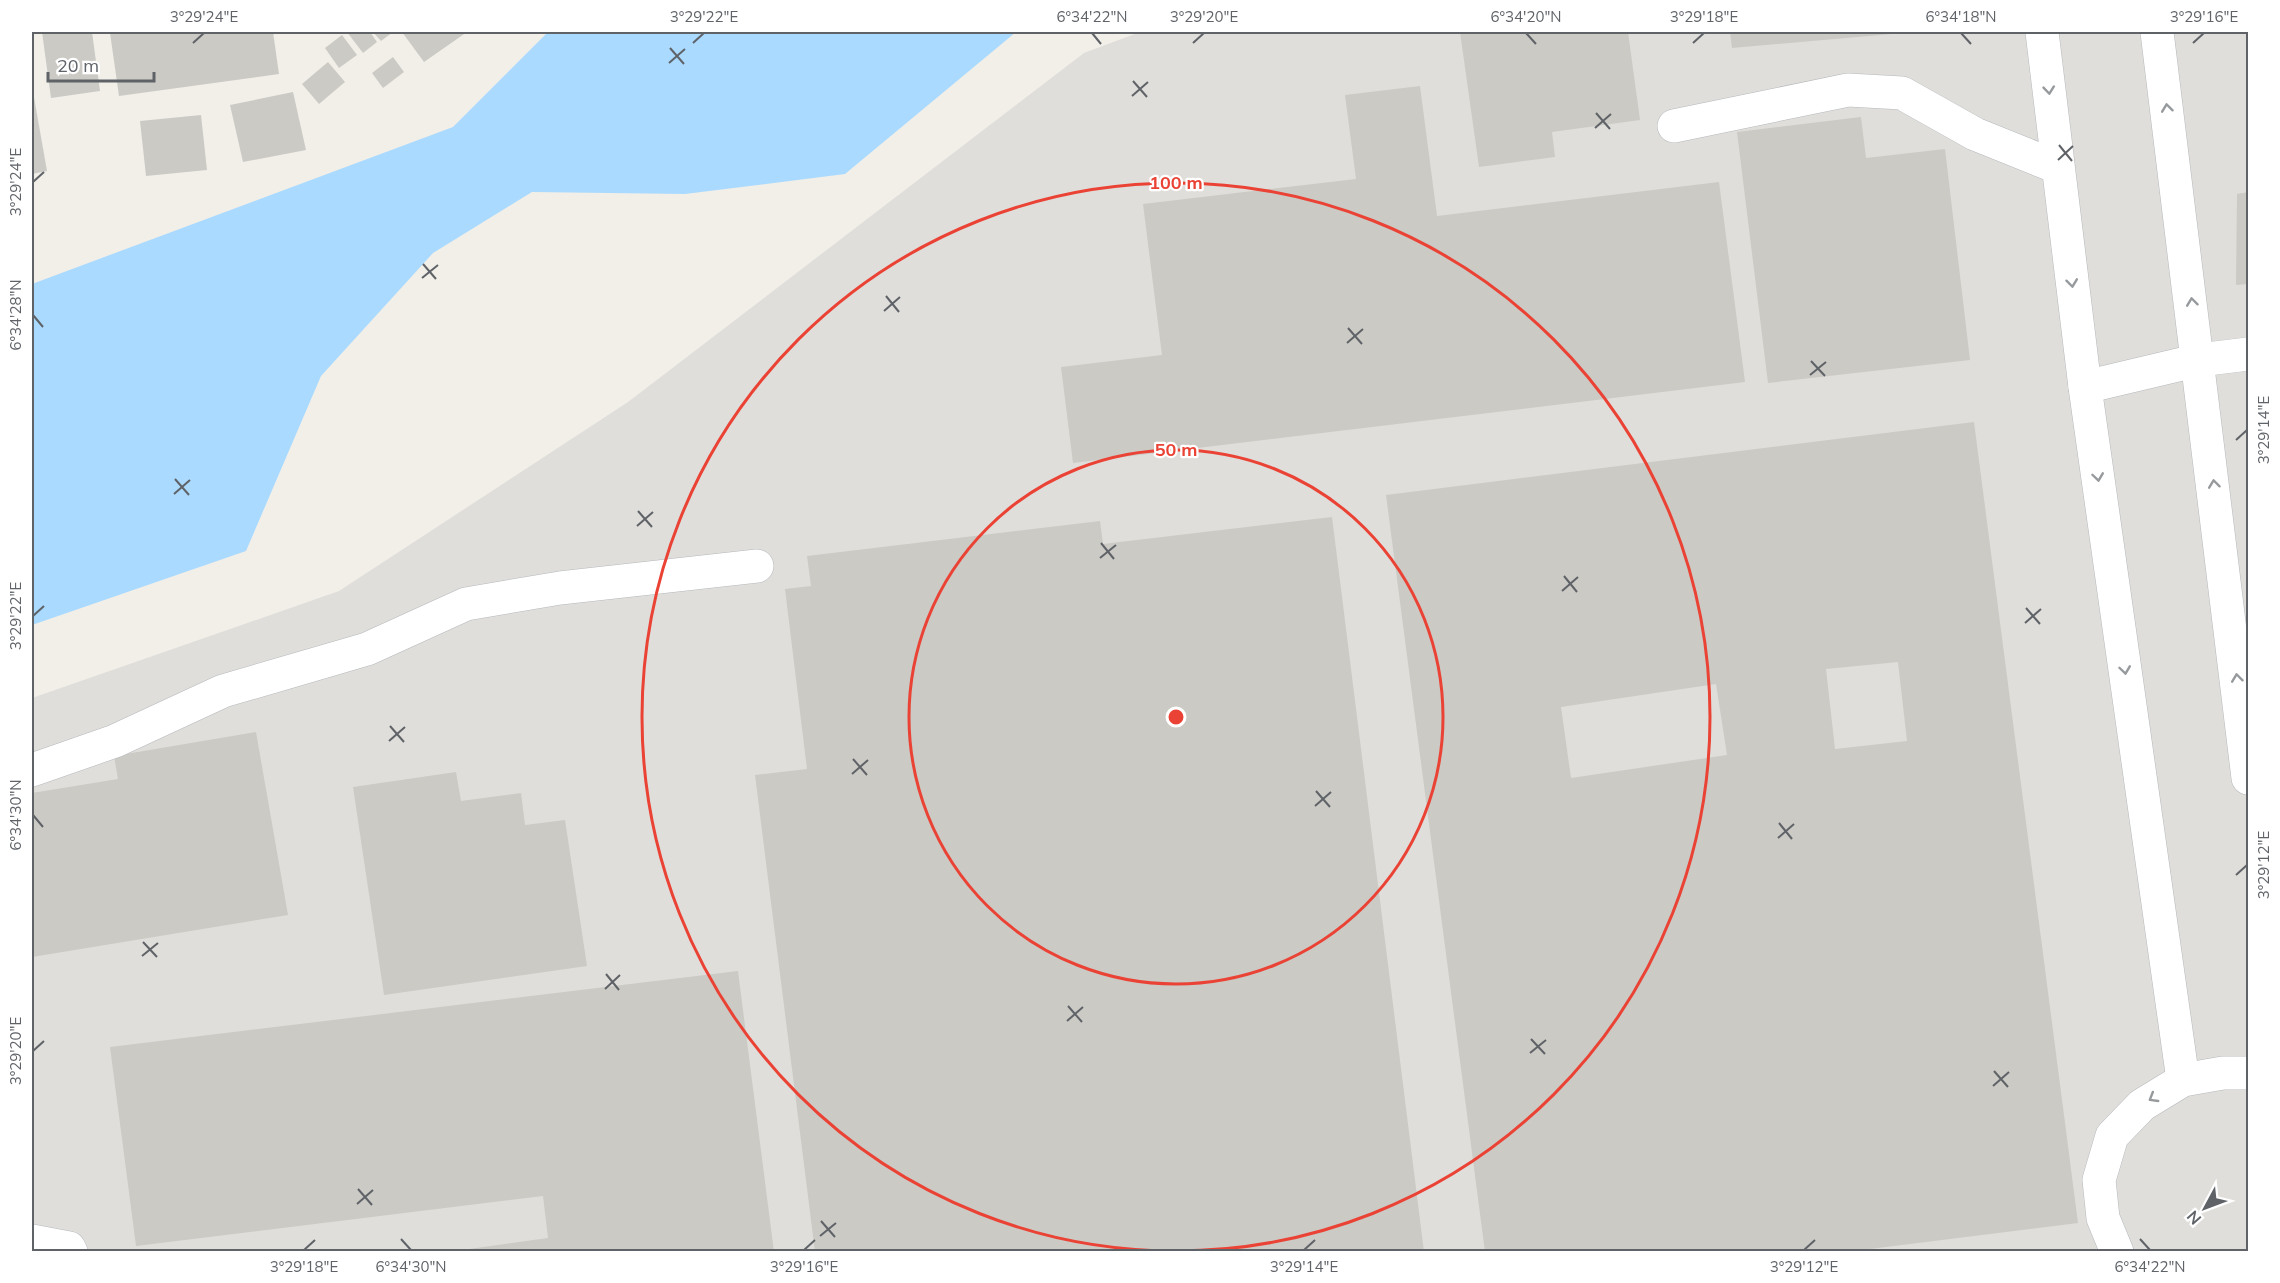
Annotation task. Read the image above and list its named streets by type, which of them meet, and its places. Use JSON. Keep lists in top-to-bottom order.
{
  "scale_bar": "20 m",
  "north": "bottom left",
  "coordinates": [
    "3°29'24\"E",
    "3°29'22\"E",
    "6°34'22\"N",
    "3°29'20\"E",
    "6°34'20\"N",
    "3°29'18\"E",
    "6°34'18\"N",
    "3°29'16\"E",
    "6°34'28\"N",
    "3°29'14\"E",
    "6°34'30\"N",
    "3°29'12\"E"
  ],
  "rings": ["100 m", "50 m"]
}
